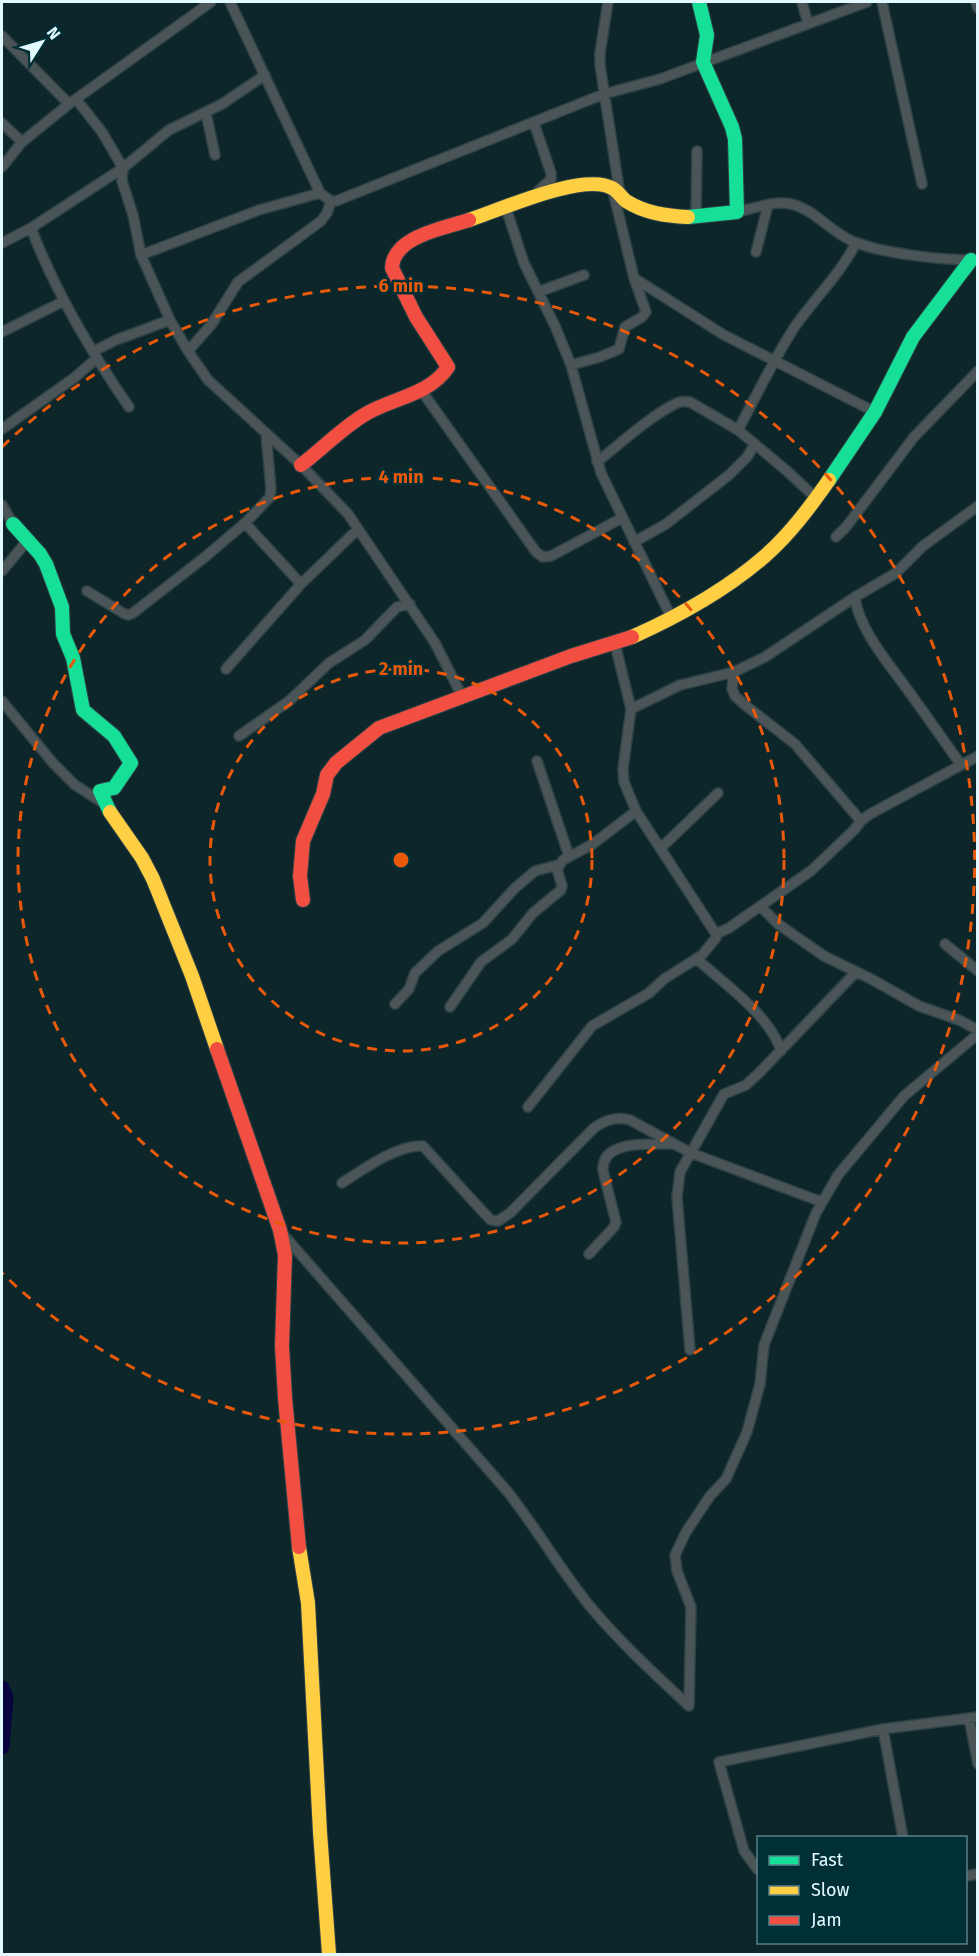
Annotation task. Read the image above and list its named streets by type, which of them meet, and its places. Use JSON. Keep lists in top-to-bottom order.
{
  "legend": ["Fast", "Slow", "Jam"],
  "north": "top right",
  "rings": ["6 min", "4 min", "2 min"]
}
